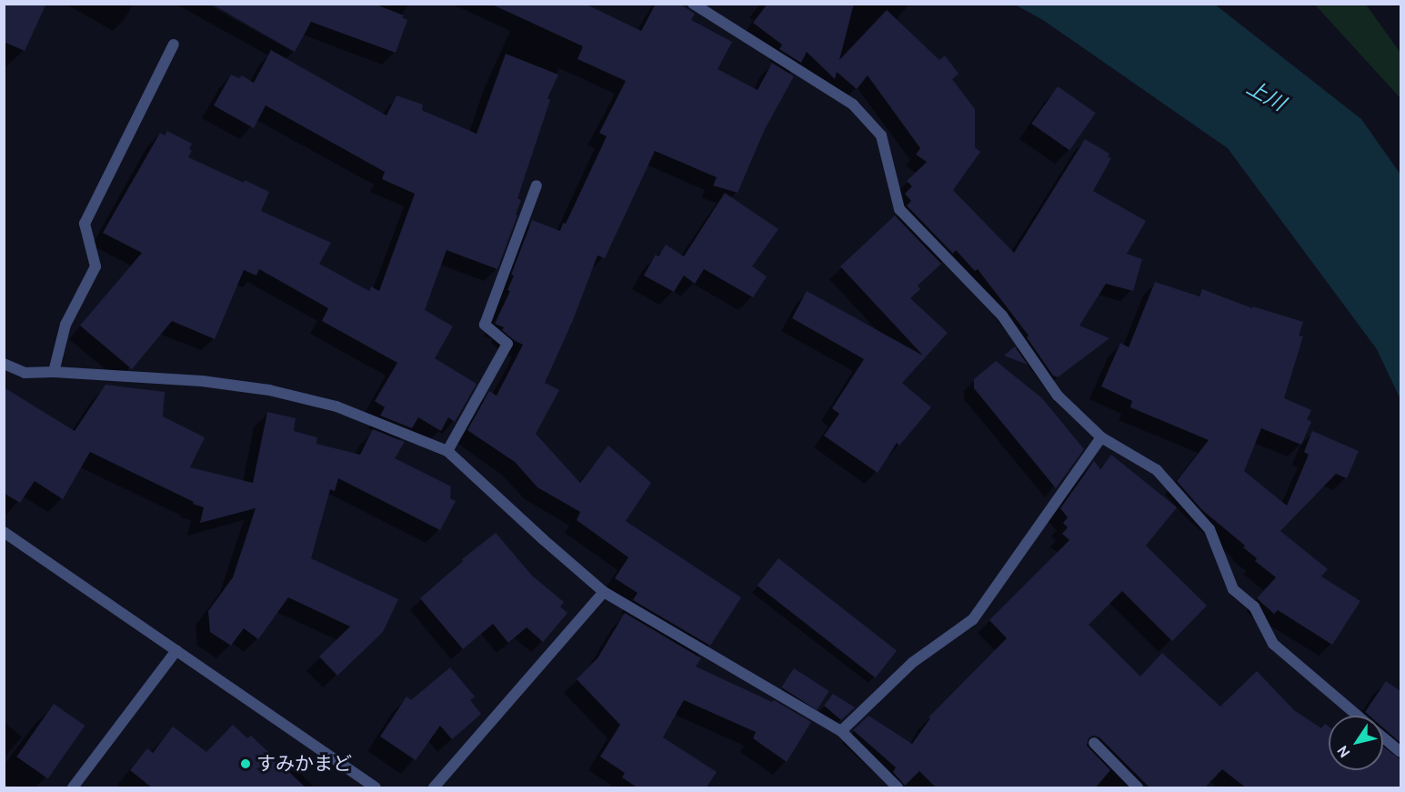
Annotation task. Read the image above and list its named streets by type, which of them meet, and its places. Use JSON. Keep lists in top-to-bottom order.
{
  "water": ["上川"],
  "places": ["すみかまど"],
  "north": "bottom left"
}
